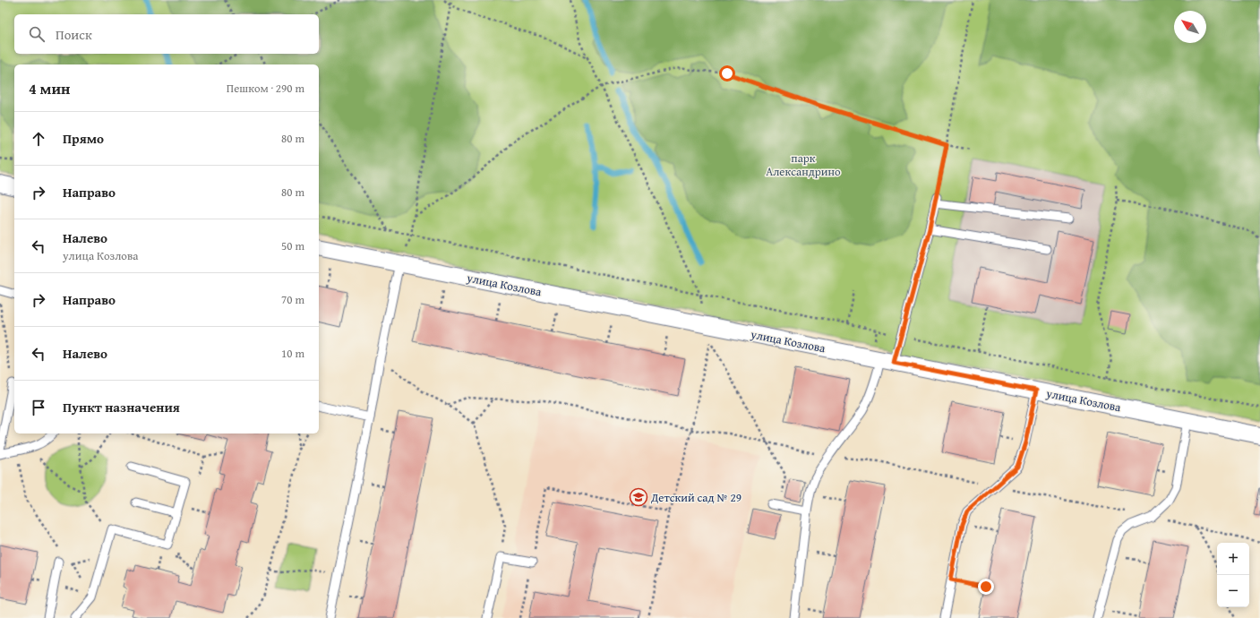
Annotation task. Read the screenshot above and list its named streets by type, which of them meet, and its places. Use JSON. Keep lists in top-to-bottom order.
{
  "streets": {
    "street": ["улица Козлова"]
  },
  "parks": ["парк Александрино"],
  "places": {
    "school or university": ["Детский сад № 29"]
  },
  "north": "top left",
  "page": {
    "search": "Поиск",
    "heading": ["4 мин", "Пешком · 290 m"],
    "list": [
      ["Прямо", "80 m"],
      ["Направо", "80 m"],
      ["Налево", "улица Козлова", "50 m"],
      ["Направо", "70 m"],
      ["Налево", "10 m"],
      "Пункт назначения"
    ],
    "map_buttons": ["+", "−"]
  }
}
